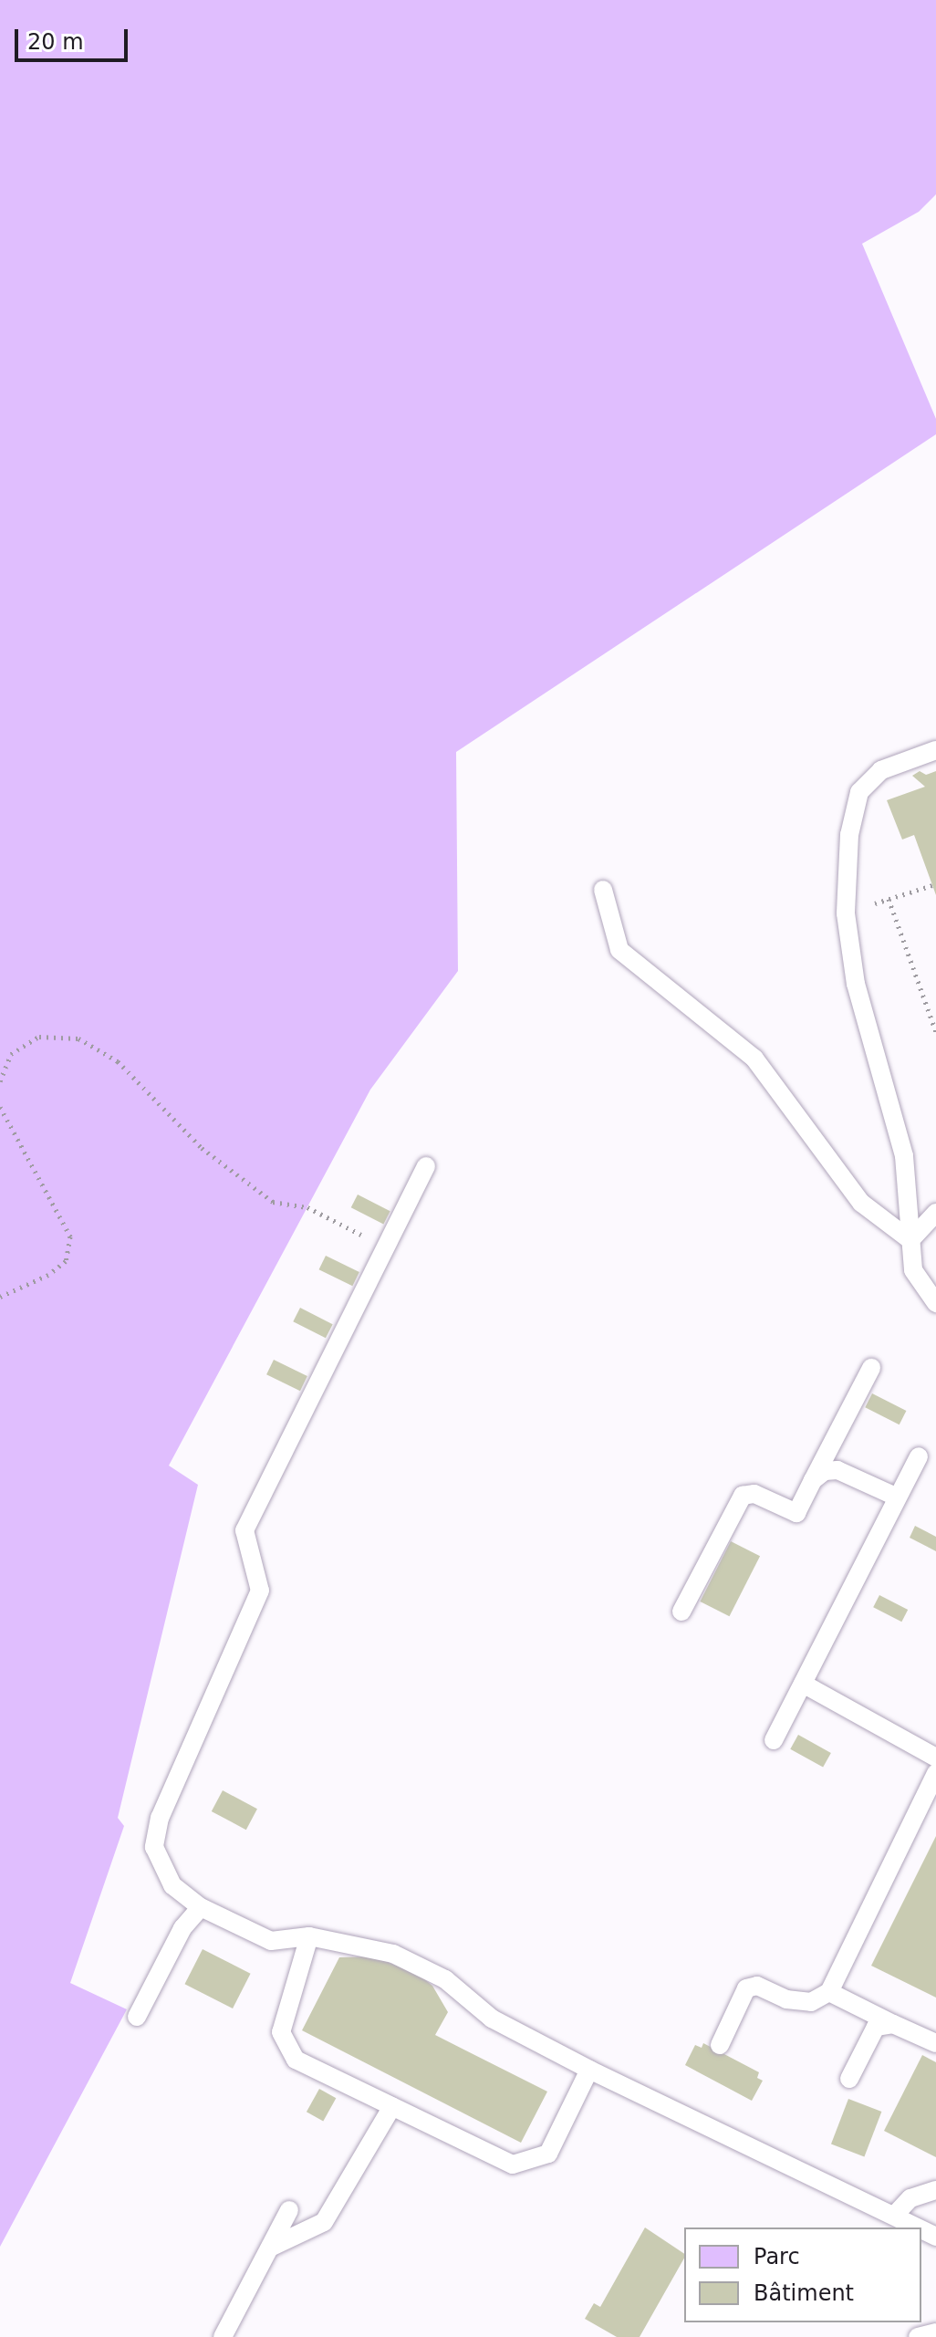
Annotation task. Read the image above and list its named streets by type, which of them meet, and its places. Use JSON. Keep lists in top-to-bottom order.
{
  "legend": ["Parc", "Bâtiment"],
  "scale_bar": "20 m"
}
